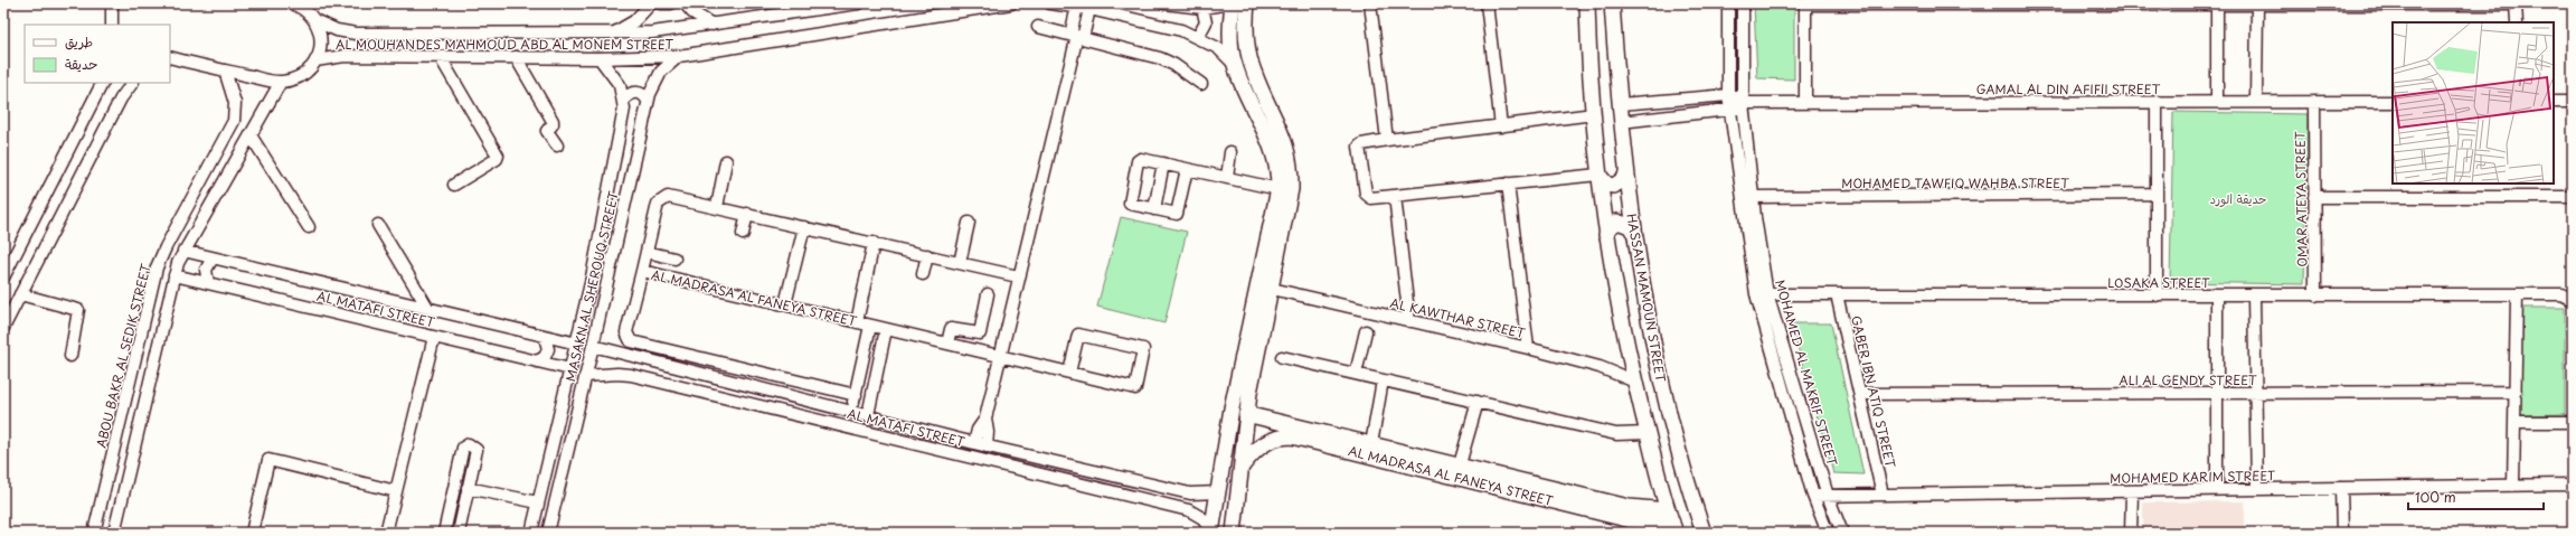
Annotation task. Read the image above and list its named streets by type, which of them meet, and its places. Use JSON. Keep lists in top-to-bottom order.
{
  "streets": {
    "main road": ["AL MADRASA AL FANEYA STREET", "HASSAN MAMOUN STREET"],
    "street": [
      "AL MOUHANDES MAHMOUD ABD AL MONEM STREET",
      "GAMAL AL DIN AFIFII STREET",
      "MOHAMED TAWFIQ WAHBA STREET",
      "OMAR ATEYA STREET",
      "LOSAKA STREET",
      "MASAKN AL SHEROUQ STREET",
      "AL MATAFI STREET",
      "AL KAWTHAR STREET",
      "ABOU BAKR AL SEDIK STREET",
      "MOHAMED AL MAKRIF STREET",
      "ALI AL GENDY STREET",
      "GABER IBN ATIQ STREET",
      "MOHAMED KARIM STREET"
    ]
  },
  "crossings": [
    ["AL MOUHANDES MAHMOUD ABD AL MONEM STREET", "MASAKN AL SHEROUQ STREET"],
    ["GAMAL AL DIN AFIFII STREET", "OMAR ATEYA STREET"],
    ["GAMAL AL DIN AFIFII STREET", "MOHAMED AL MAKRIF STREET"],
    ["MOHAMED TAWFIQ WAHBA STREET", "MOHAMED AL MAKRIF STREET"],
    ["OMAR ATEYA STREET", "LOSAKA STREET"],
    ["LOSAKA STREET", "MOHAMED AL MAKRIF STREET"],
    ["LOSAKA STREET", "GABER IBN ATIQ STREET"],
    ["MASAKN AL SHEROUQ STREET", "AL MATAFI STREET"],
    ["AL MADRASA AL FANEYA STREET", "HASSAN MAMOUN STREET"],
    ["HASSAN MAMOUN STREET", "AL KAWTHAR STREET"],
    ["MOHAMED AL MAKRIF STREET", "MOHAMED KARIM STREET"],
    ["ALI AL GENDY STREET", "GABER IBN ATIQ STREET"],
    ["GABER IBN ATIQ STREET", "MOHAMED KARIM STREET"]
  ],
  "parks": ["حديقة الورد"],
  "legend": ["طريق", "حديقة"],
  "scale_bar": "100 m"
}
